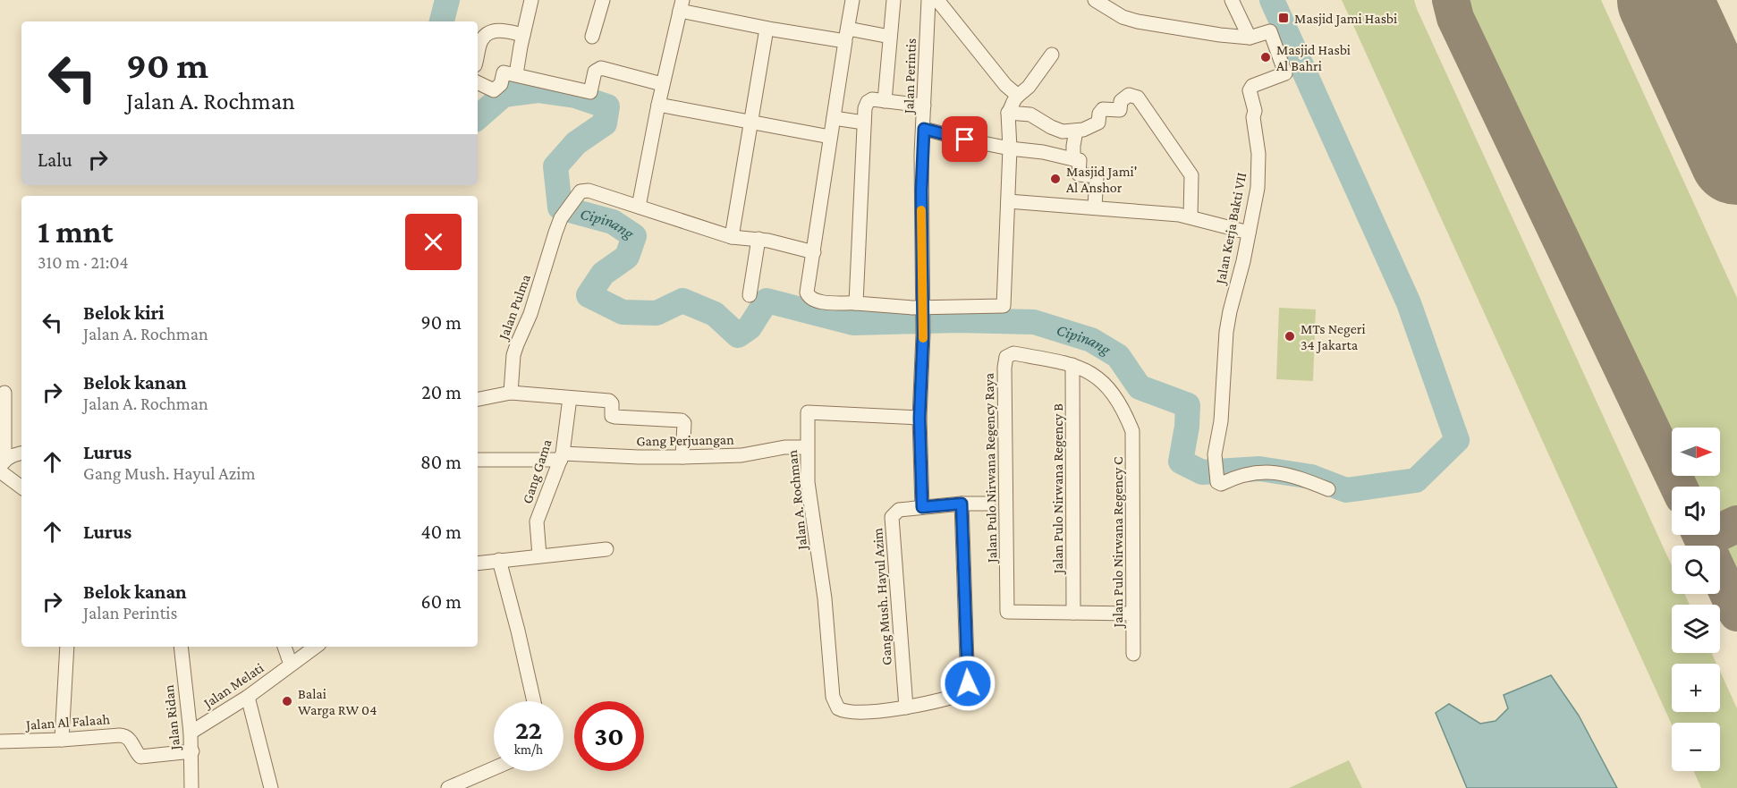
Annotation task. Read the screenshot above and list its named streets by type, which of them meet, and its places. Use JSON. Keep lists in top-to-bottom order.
{
  "streets": {
    "street": [
      "Jalan Perintis",
      "Jalan Kerja Bakti VII",
      "Jalan Pulma",
      "Gang Perjuangan",
      "Jalan Pulo Nirwana Regency Raya",
      "Gang Gama",
      "Jalan Pulo Nirwana Regency B",
      "Jalan A. Rochman",
      "Jalan Pulo Nirwana Regency C",
      "Gang Mush. Hayul Azim",
      "Jalan Melati",
      "Jalan Ridan",
      "Jalan Al Falaah"
    ]
  },
  "crossings": [
    ["Gang Perjuangan", "Gang Gama"],
    ["Gang Perjuangan", "Jalan A. Rochman"],
    ["Jalan Pulo Nirwana Regency Raya", "Jalan Pulo Nirwana Regency B"],
    ["Jalan Pulo Nirwana Regency Raya", "Jalan Pulo Nirwana Regency C"],
    ["Jalan A. Rochman", "Gang Mush. Hayul Azim"],
    ["Jalan Melati", "Jalan Ridan"],
    ["Jalan Ridan", "Jalan Al Falaah"]
  ],
  "water": ["Cipinang"],
  "places": {
    "transit": ["Masjid Jami Hasbi"],
    "other": [
      "Masjid Hasbi Al Bahri",
      "Masjid Jami' Al Anshor",
      "MTs Negeri 34 Jakarta",
      "Balai Warga RW 04"
    ]
  },
  "north": "right",
  "page": {
    "turn": ["90 m", "Jalan A. Rochman"],
    "then": "Lalu",
    "heading": ["1 mnt", "310 m · 21:04"],
    "list": [
      {
        "name": "Belok kiri",
        "note": "Jalan A. Rochman",
        "value": "90 m"
      },
      {
        "name": "Belok kanan",
        "note": "Jalan A. Rochman",
        "value": "20 m"
      },
      {
        "name": "Lurus",
        "note": "Gang Mush. Hayul Azim",
        "value": "80 m"
      },
      {
        "name": "Lurus",
        "value": "40 m"
      },
      {
        "name": "Belok kanan",
        "note": "Jalan Perintis",
        "value": "60 m"
      }
    ],
    "map_buttons": ["+", "−"],
    "speed": "22 km/h",
    "limit": "30"
  }
}
